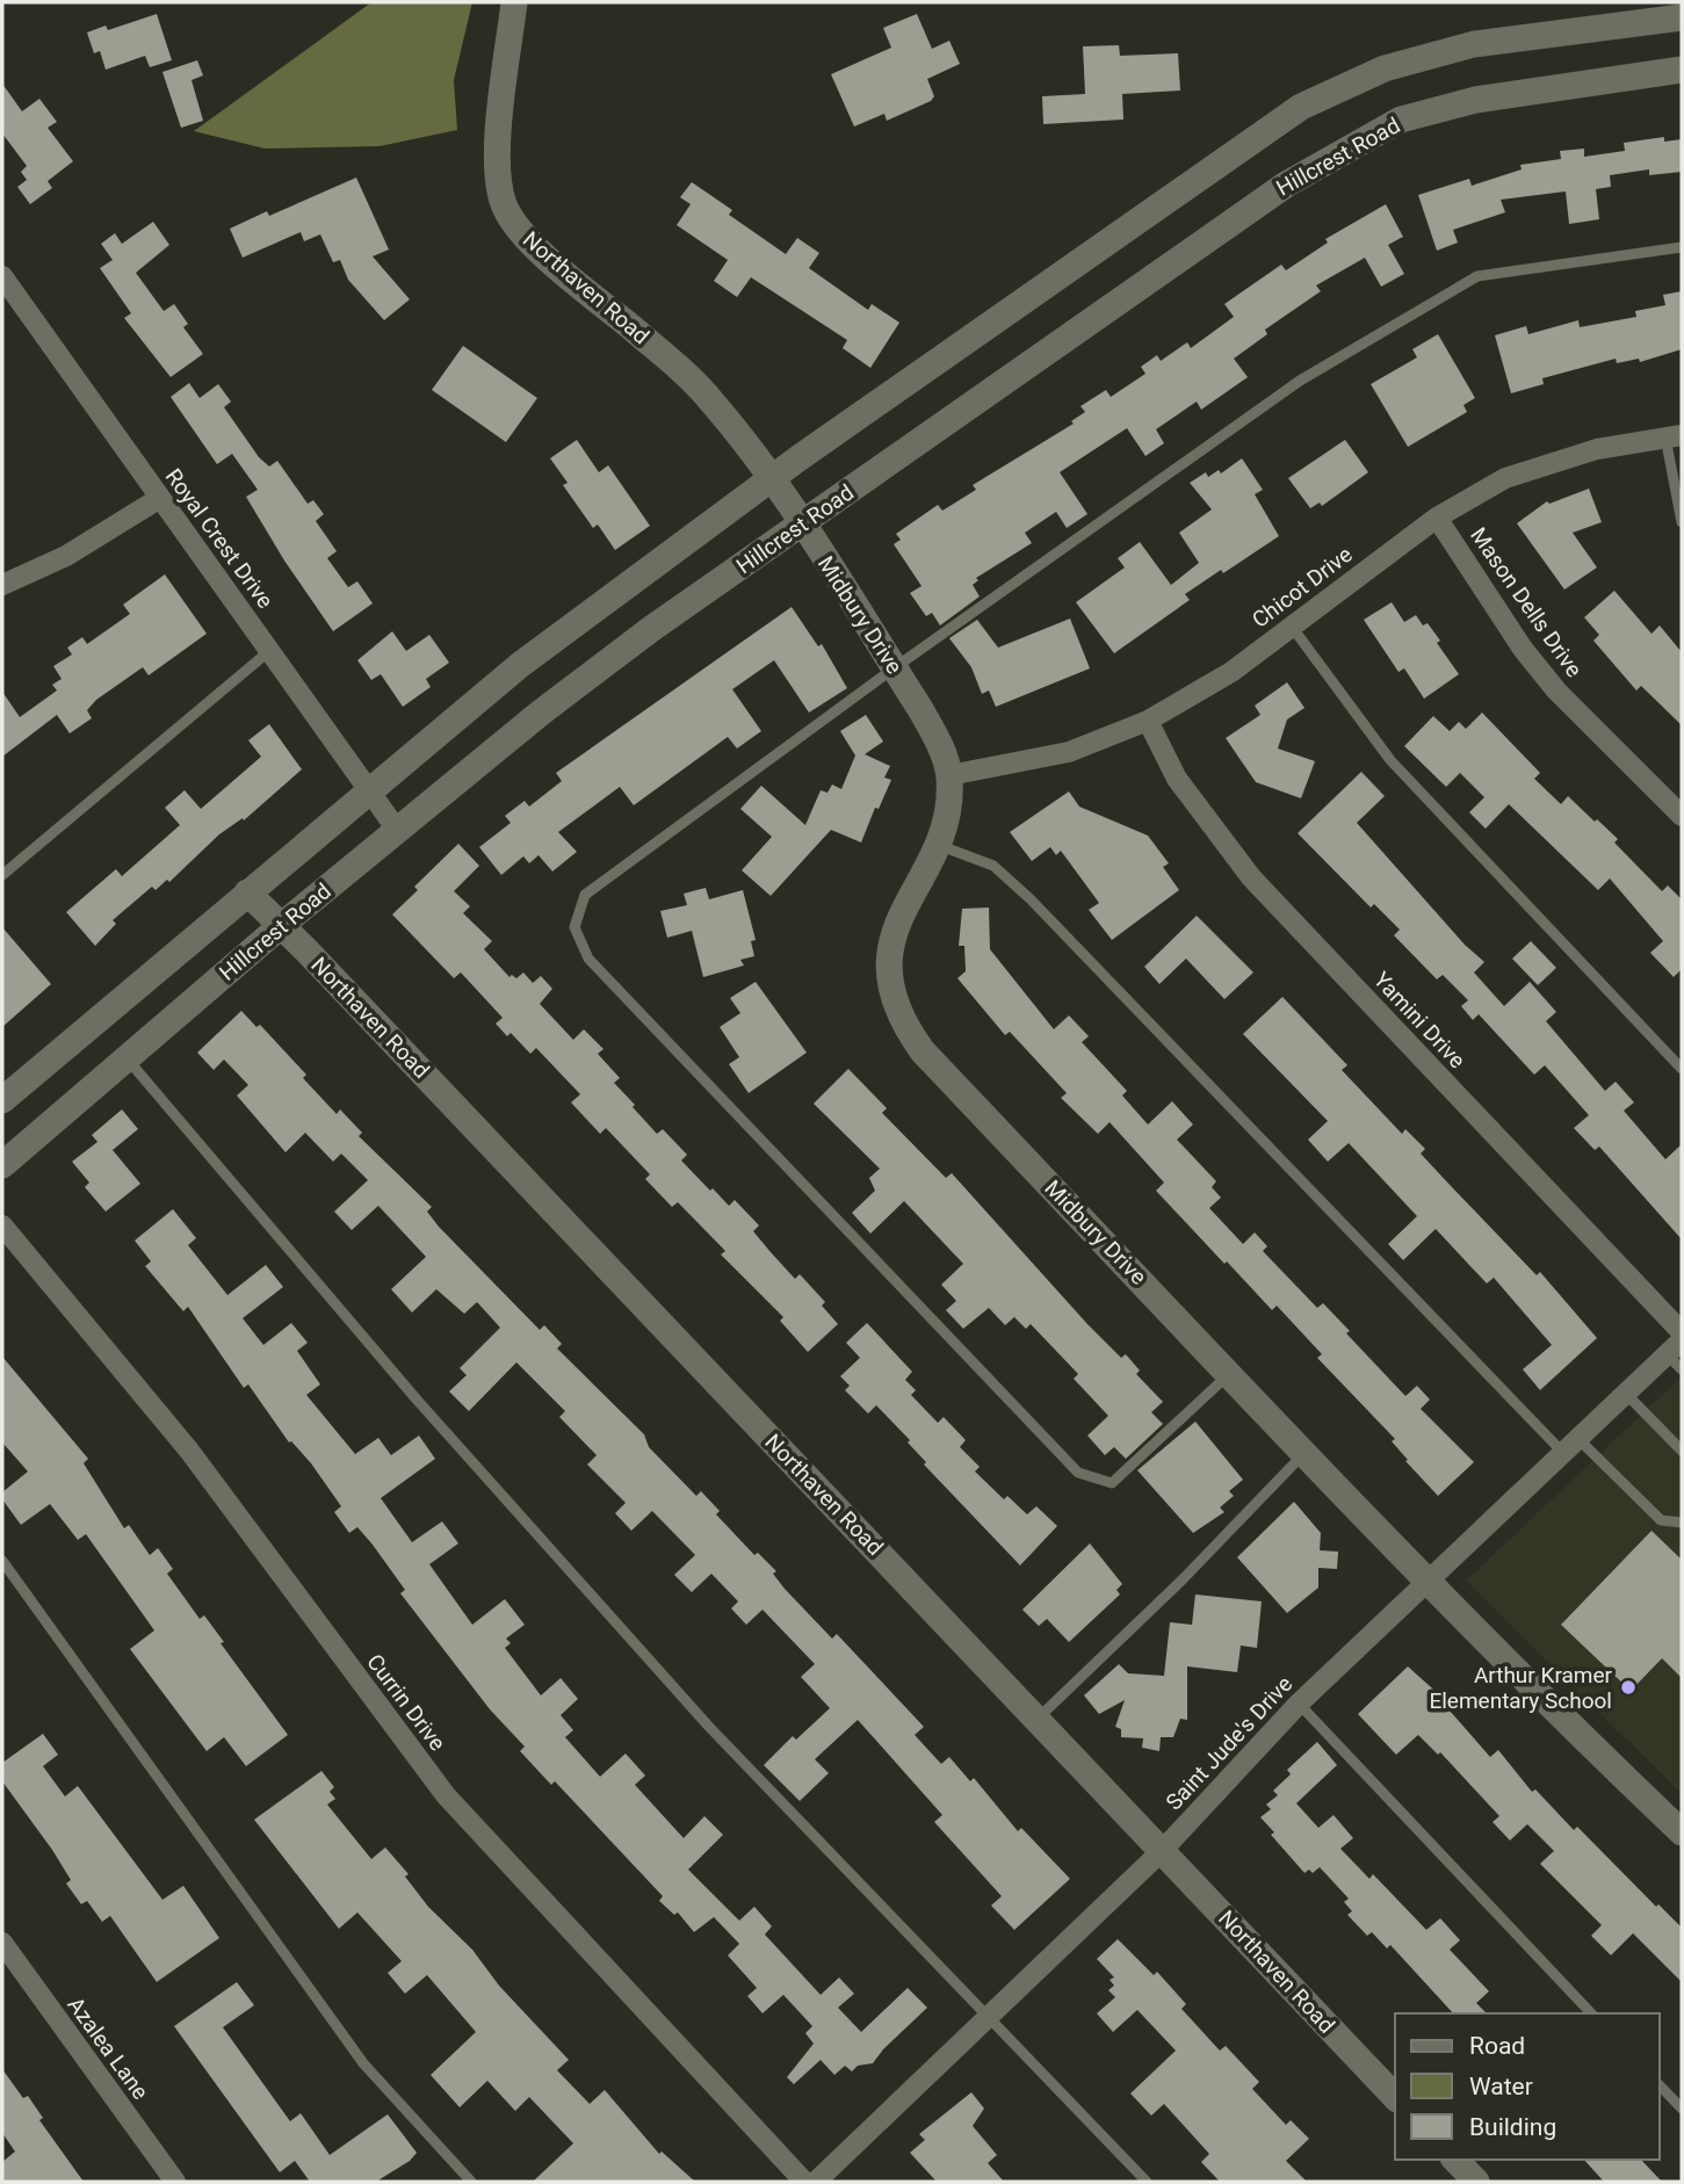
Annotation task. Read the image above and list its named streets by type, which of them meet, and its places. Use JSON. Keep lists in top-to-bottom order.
{
  "streets": {
    "main road": ["Hillcrest Road", "Northaven Road", "Midbury Drive"],
    "street": [
      "Royal Crest Drive",
      "Chicot Drive",
      "Mason Dells Drive",
      "Yamini Drive",
      "Currin Drive",
      "Saint Jude's Drive",
      "Azalea Lane"
    ]
  },
  "crossings": [
    ["Hillcrest Road", "Northaven Road"],
    ["Hillcrest Road", "Royal Crest Drive"],
    ["Hillcrest Road", "Midbury Drive"],
    ["Northaven Road", "Midbury Drive"],
    ["Northaven Road", "Saint Jude's Drive"],
    ["Chicot Drive", "Mason Dells Drive"],
    ["Chicot Drive", "Midbury Drive"],
    ["Chicot Drive", "Yamini Drive"],
    ["Midbury Drive", "Saint Jude's Drive"]
  ],
  "places": ["Arthur Kramer Elementary School"],
  "legend": ["Road", "Water", "Building"]
}
